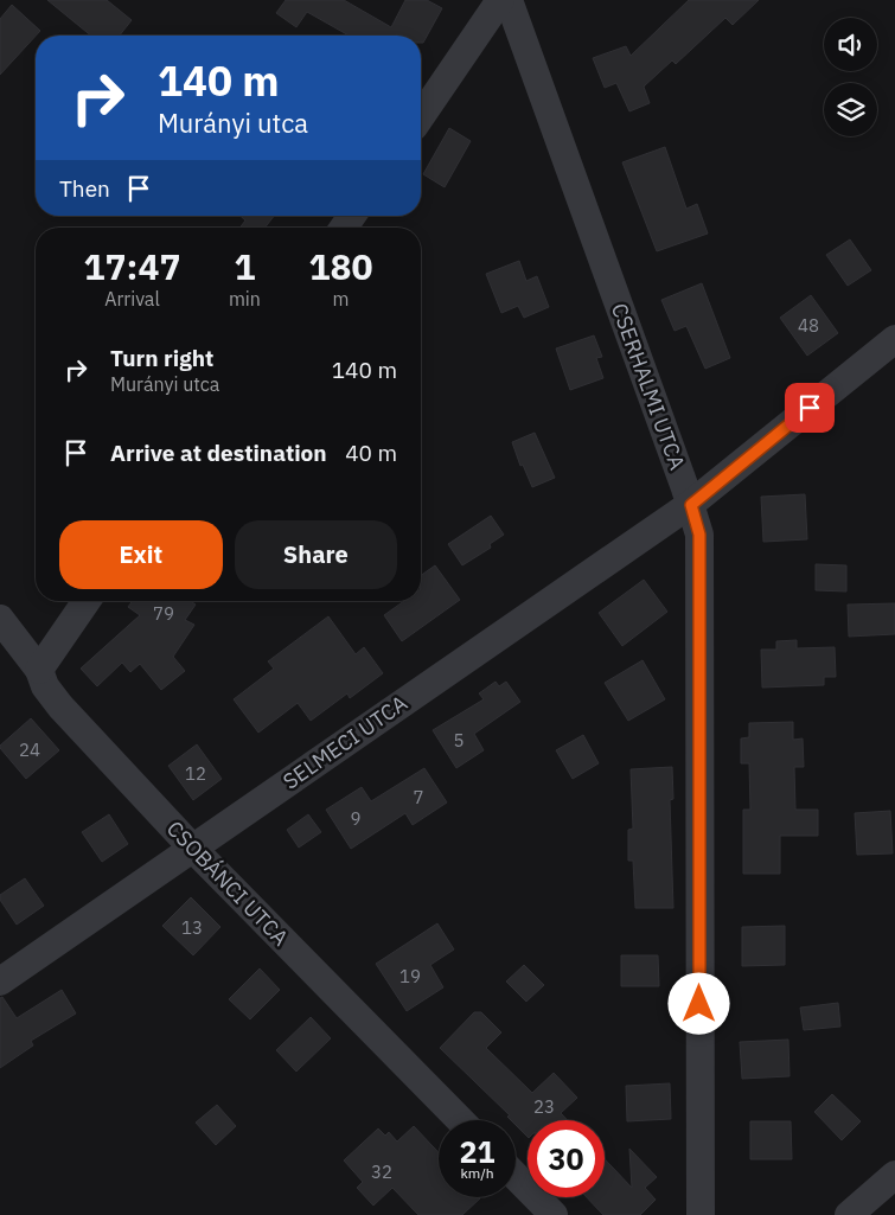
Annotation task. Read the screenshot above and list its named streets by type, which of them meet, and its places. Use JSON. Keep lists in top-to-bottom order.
{
  "streets": {
    "street": ["CSERHALMI UTCA", "SELMECI UTCA", "CSOBÁNCI UTCA"]
  },
  "crossings": [
    ["CSERHALMI UTCA", "SELMECI UTCA"],
    ["SELMECI UTCA", "CSOBÁNCI UTCA"]
  ],
  "house_numbers": [
    "48",
    "79",
    "5",
    "24",
    "12",
    "7",
    "9",
    "13",
    "19",
    "23",
    "32"
  ],
  "page": {
    "turn": ["140 m", "Murányi utca"],
    "then": "Then",
    "eta": [
      "17:47",
      "Arrival",
      "1",
      "min",
      "180",
      "m"
    ],
    "list": [
      {
        "name": "Turn right",
        "note": "Murányi utca",
        "value": "140 m"
      },
      {
        "name": "Arrive at destination",
        "value": "40 m"
      }
    ],
    "buttons": ["Exit", "Share"],
    "speed": "21 km/h",
    "limit": "30"
  }
}
